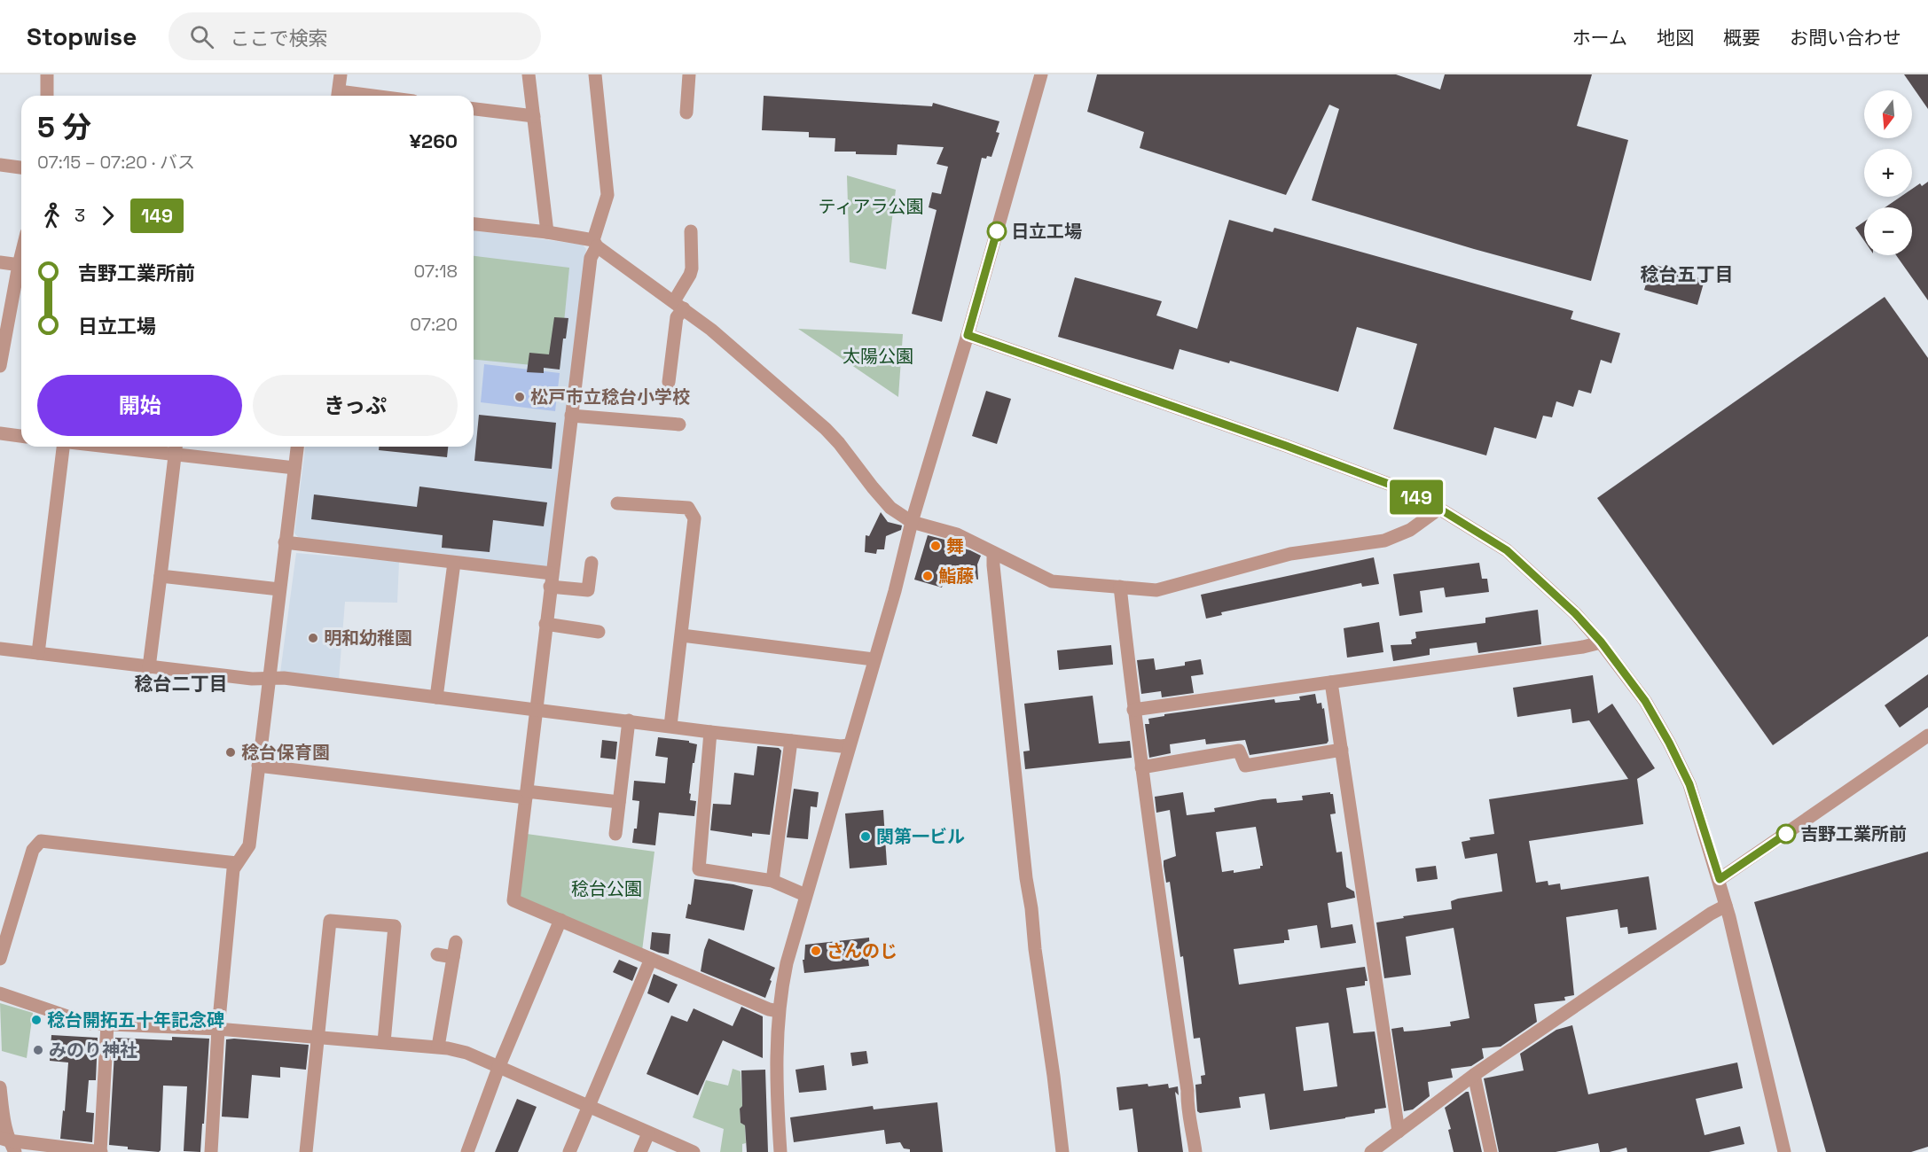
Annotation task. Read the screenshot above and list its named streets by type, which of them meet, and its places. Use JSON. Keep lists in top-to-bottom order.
{
  "districts": ["稔台五丁目", "稔台二丁目"],
  "parks": ["ティアラ公園", "太陽公園", "稔台公園"],
  "places": [
    "日立工場",
    "松戸市立稔台小学校",
    "舞",
    "鮨藤",
    "明和幼稚園",
    "稔台保育園",
    "吉野工業所前",
    "関第一ビル",
    "さんのじ",
    "稔台開拓五十年記念碑",
    "みのり神社"
  ],
  "lines": ["bus line 149"],
  "north": "bottom",
  "page": {
    "header": "Stopwise",
    "search": "ここで検索",
    "nav": [
      "ホーム",
      "地図",
      "概要",
      "お問い合わせ"
    ],
    "on_map": "149",
    "map_buttons": ["+", "−"],
    "heading": ["5 分", "07:15 – 07:20 · バス", "¥260"],
    "legs": ["3", "149"],
    "list": [
      {
        "name": "吉野工業所前",
        "value": "07:18"
      },
      {
        "name": "日立工場",
        "value": "07:20"
      }
    ],
    "buttons": ["開始", "きっぷ"]
  }
}
